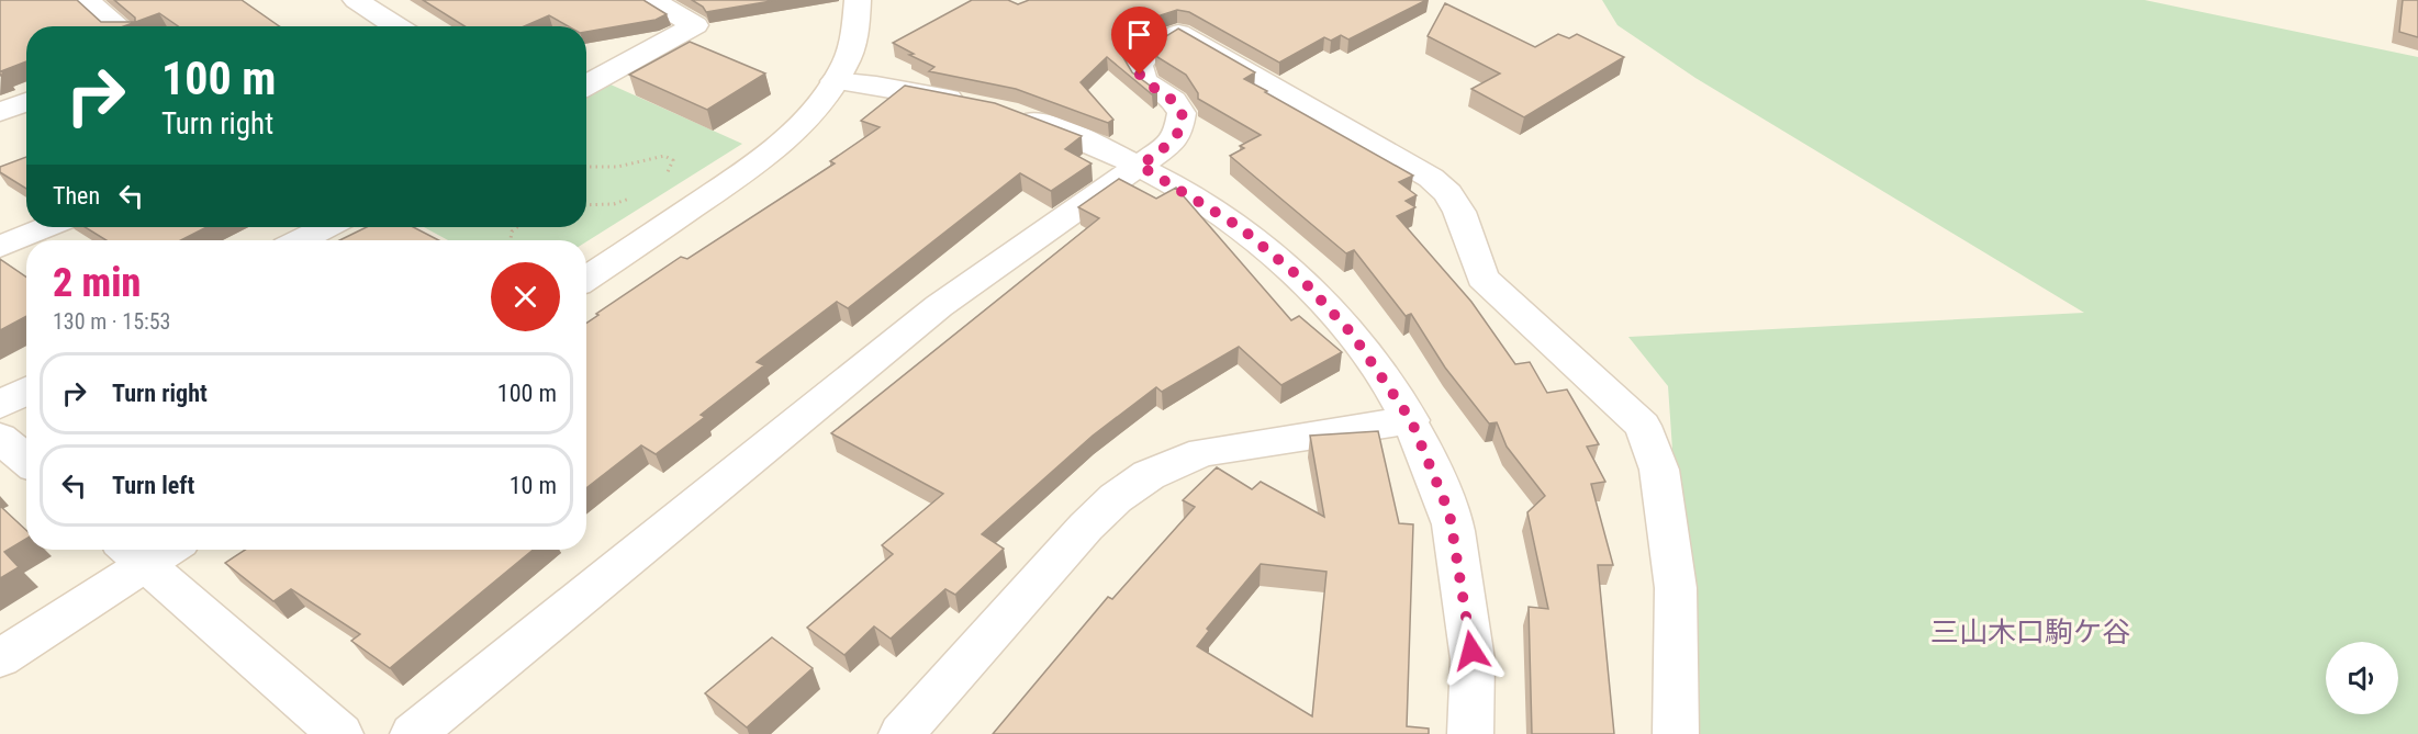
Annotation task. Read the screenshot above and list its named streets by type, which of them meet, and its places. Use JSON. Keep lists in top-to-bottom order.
{
  "districts": ["三山木口駒ケ谷"],
  "page": {
    "turn": ["100 m", "Turn right"],
    "then": "Then",
    "heading": ["2 min", "130 m · 15:53"],
    "list": [
      {
        "name": "Turn right",
        "value": "100 m"
      },
      {
        "name": "Turn left",
        "value": "10 m"
      }
    ]
  }
}
